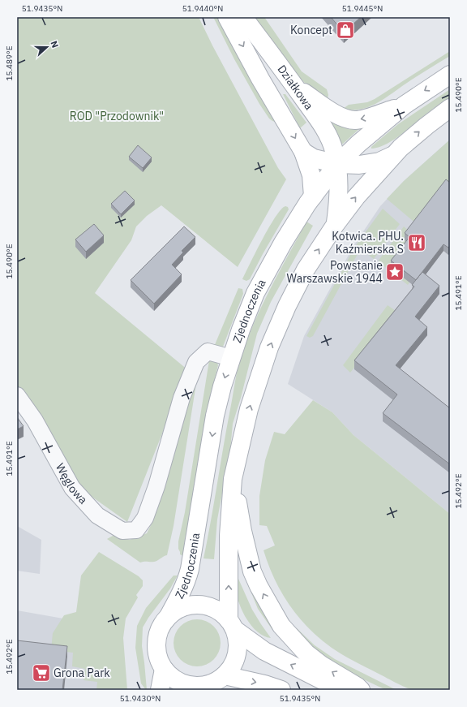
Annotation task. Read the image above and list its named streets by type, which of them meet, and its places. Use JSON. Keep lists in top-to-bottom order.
{
  "streets": {
    "main road": ["Działkowa", "Zjednoczenia"],
    "street": ["Węglowa"]
  },
  "crossings": [
    ["Działkowa", "Zjednoczenia"],
    ["Zjednoczenia", "Węglowa"]
  ],
  "parks": ["ROD \"Przodownik\""],
  "places": {
    "shop": ["Koncept"],
    "restaurant": ["Kotwica. PHU. Kaźmierska S"],
    "place": ["Powstanie Warszawskie 1944"],
    "supermarket": ["Grona Park"]
  },
  "north": "right",
  "coordinates": [
    "51.9435°N",
    "51.9440°N",
    "51.9445°N",
    "15.489°E",
    "15.490°E",
    "15.491°E",
    "15.492°E",
    "51.9430°N"
  ]
}
